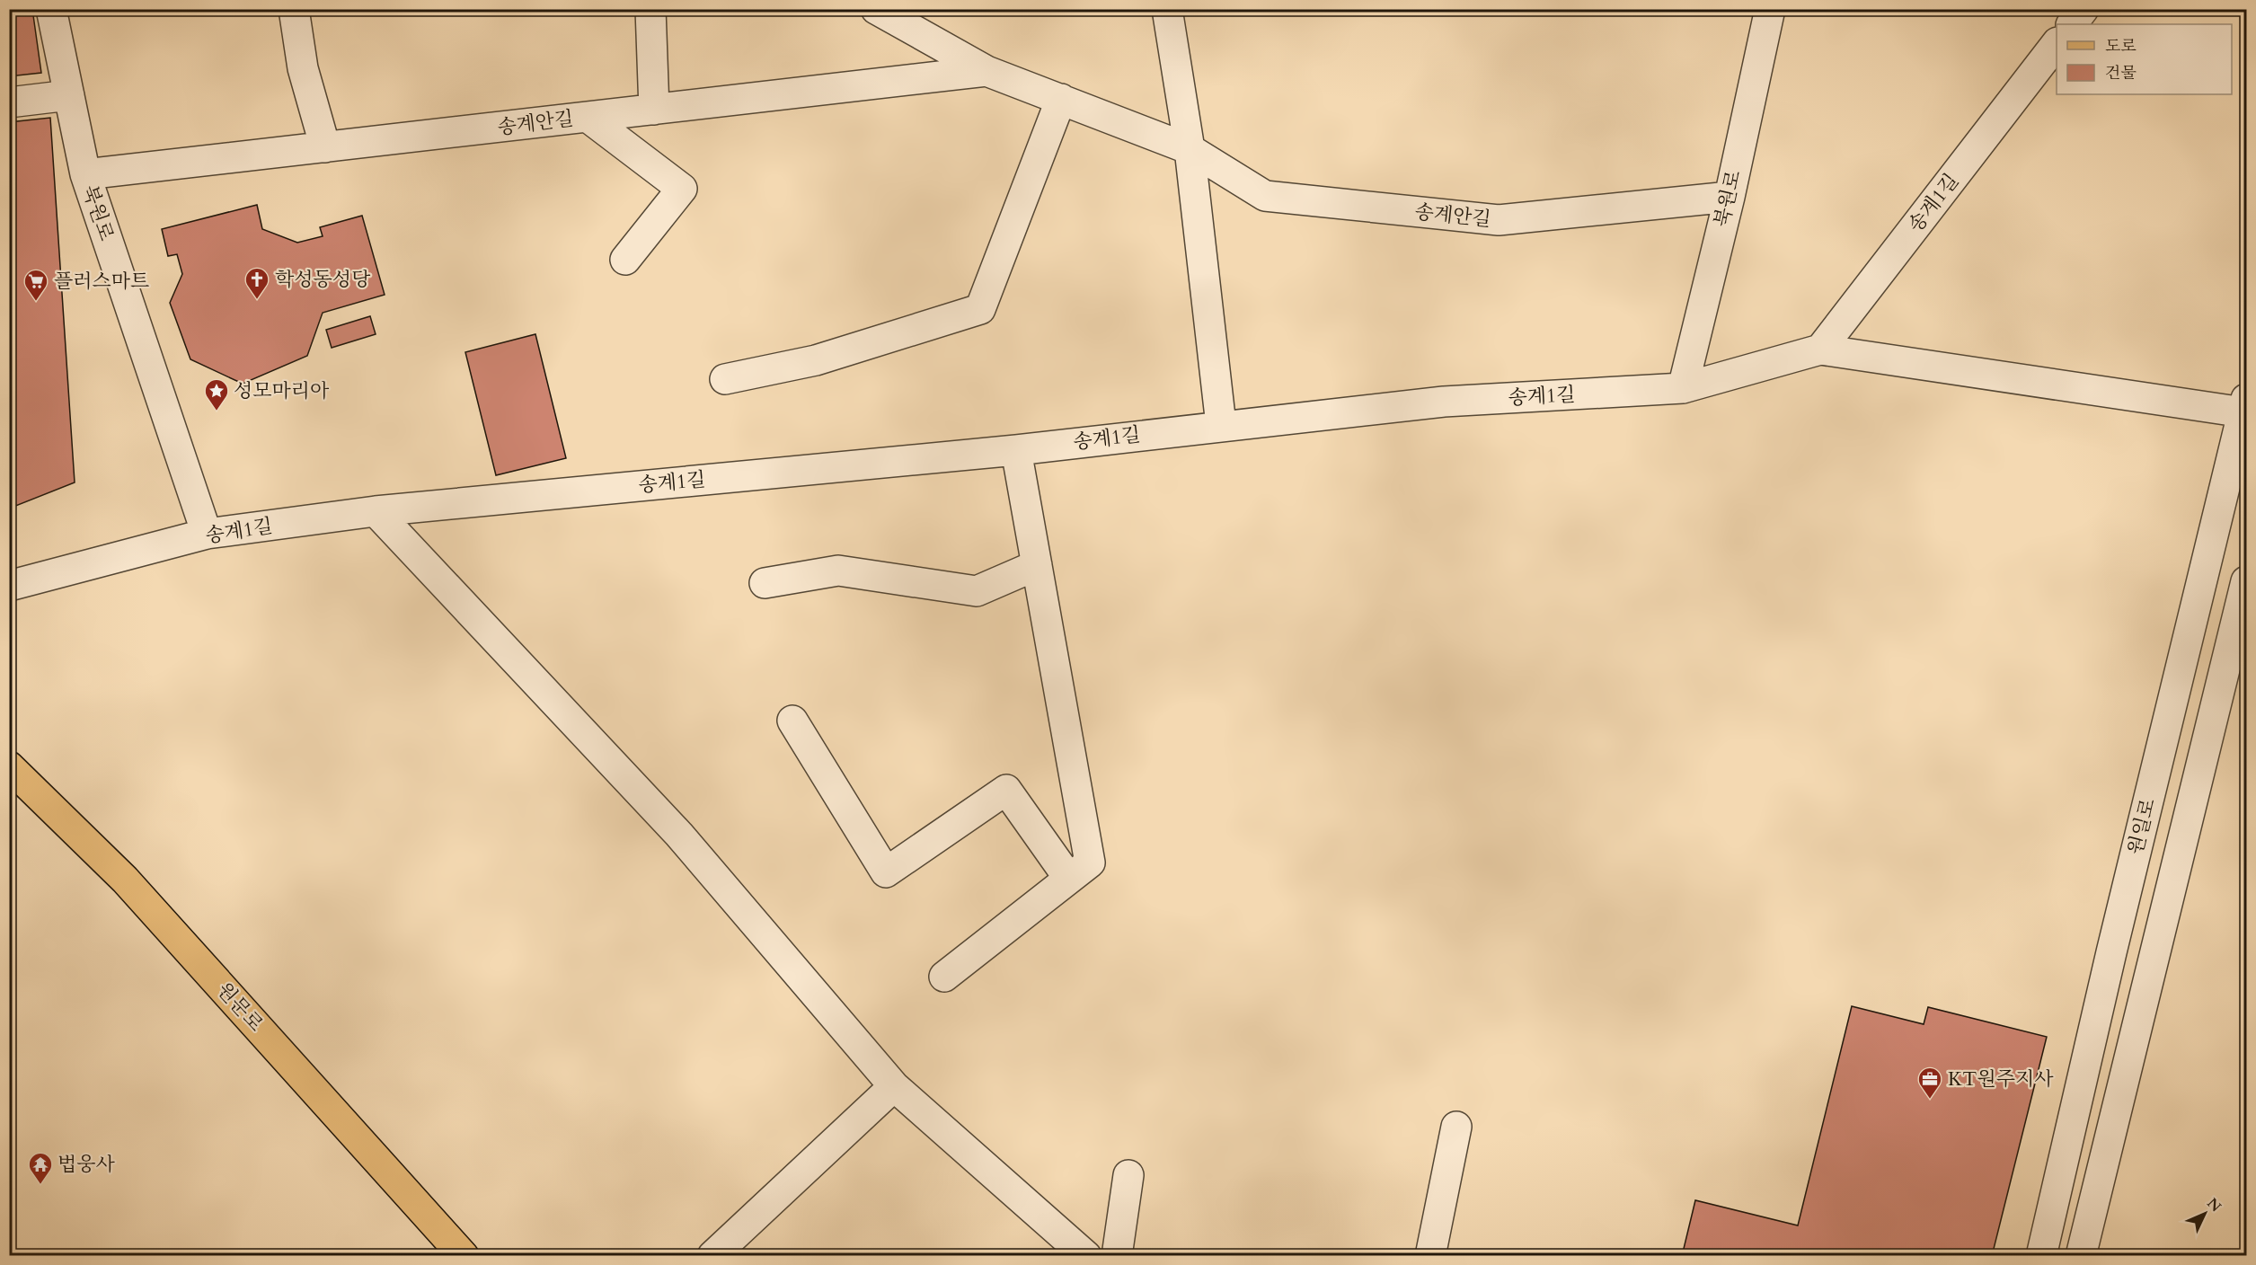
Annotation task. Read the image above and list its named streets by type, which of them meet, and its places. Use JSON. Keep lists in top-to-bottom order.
{
  "streets": {
    "main road": ["원문로"],
    "street": [
      "송계안길",
      "북원로",
      "송계1길",
      "원일로"
    ]
  },
  "crossings": [
    ["송계안길", "북원로"],
    ["북원로", "송계1길"]
  ],
  "places": {
    "church": ["학성동성당"],
    "supermarket": ["플러스마트"],
    "place": ["성모마리아"],
    "office": ["KT원주지사"],
    "temple": ["법웅사"]
  },
  "legend": ["도로", "건물"],
  "north": "top right"
}
